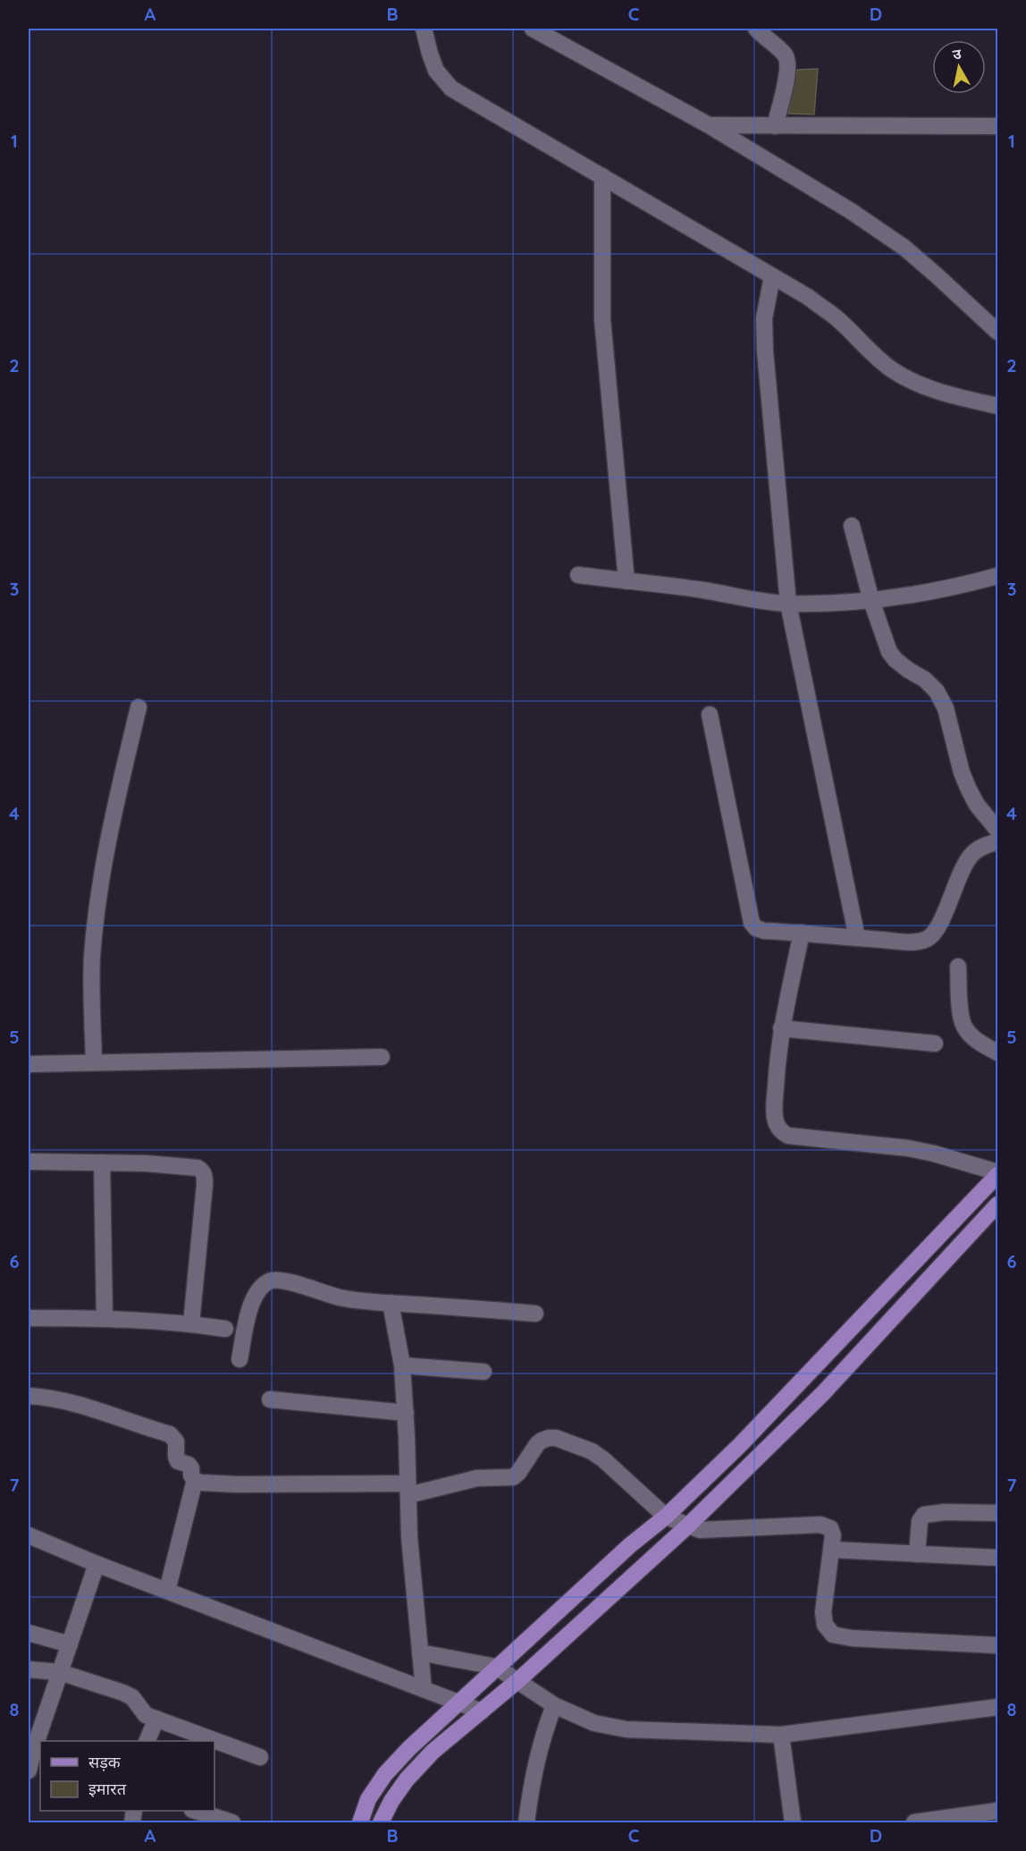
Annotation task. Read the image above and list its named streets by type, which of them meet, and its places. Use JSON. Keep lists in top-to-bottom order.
{
  "legend": ["सड़क", "इमारत"],
  "north": "top",
  "grid": {
    "columns": [
      "A",
      "B",
      "C",
      "D"
    ],
    "rows": [
      "1",
      "2",
      "3",
      "4",
      "5",
      "6",
      "7",
      "8"
    ]
  }
}
